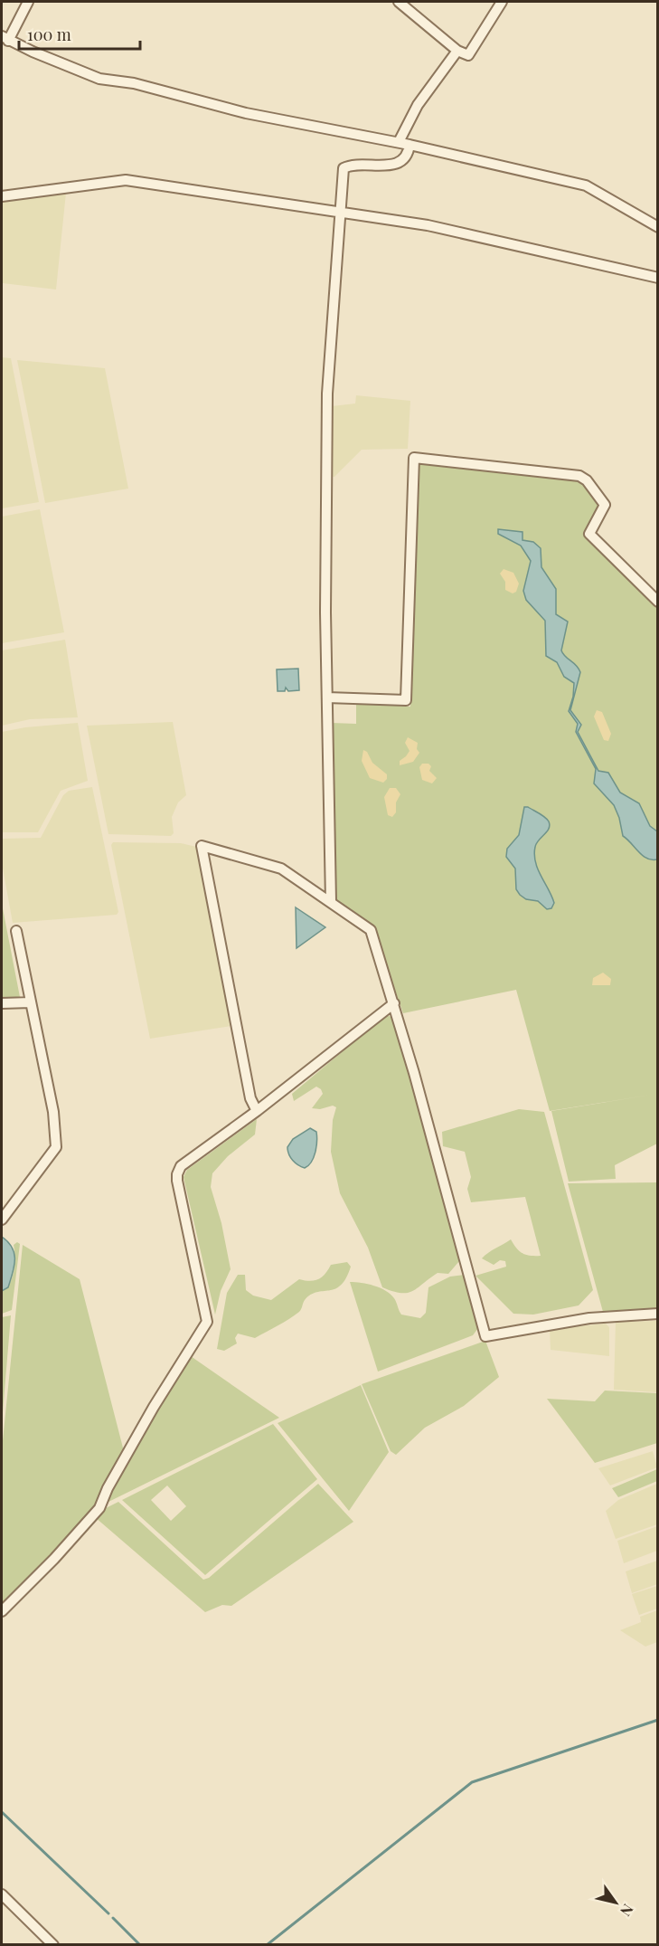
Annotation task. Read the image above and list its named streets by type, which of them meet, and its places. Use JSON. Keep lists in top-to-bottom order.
{
  "scale_bar": "100 m",
  "north": "bottom right"
}
